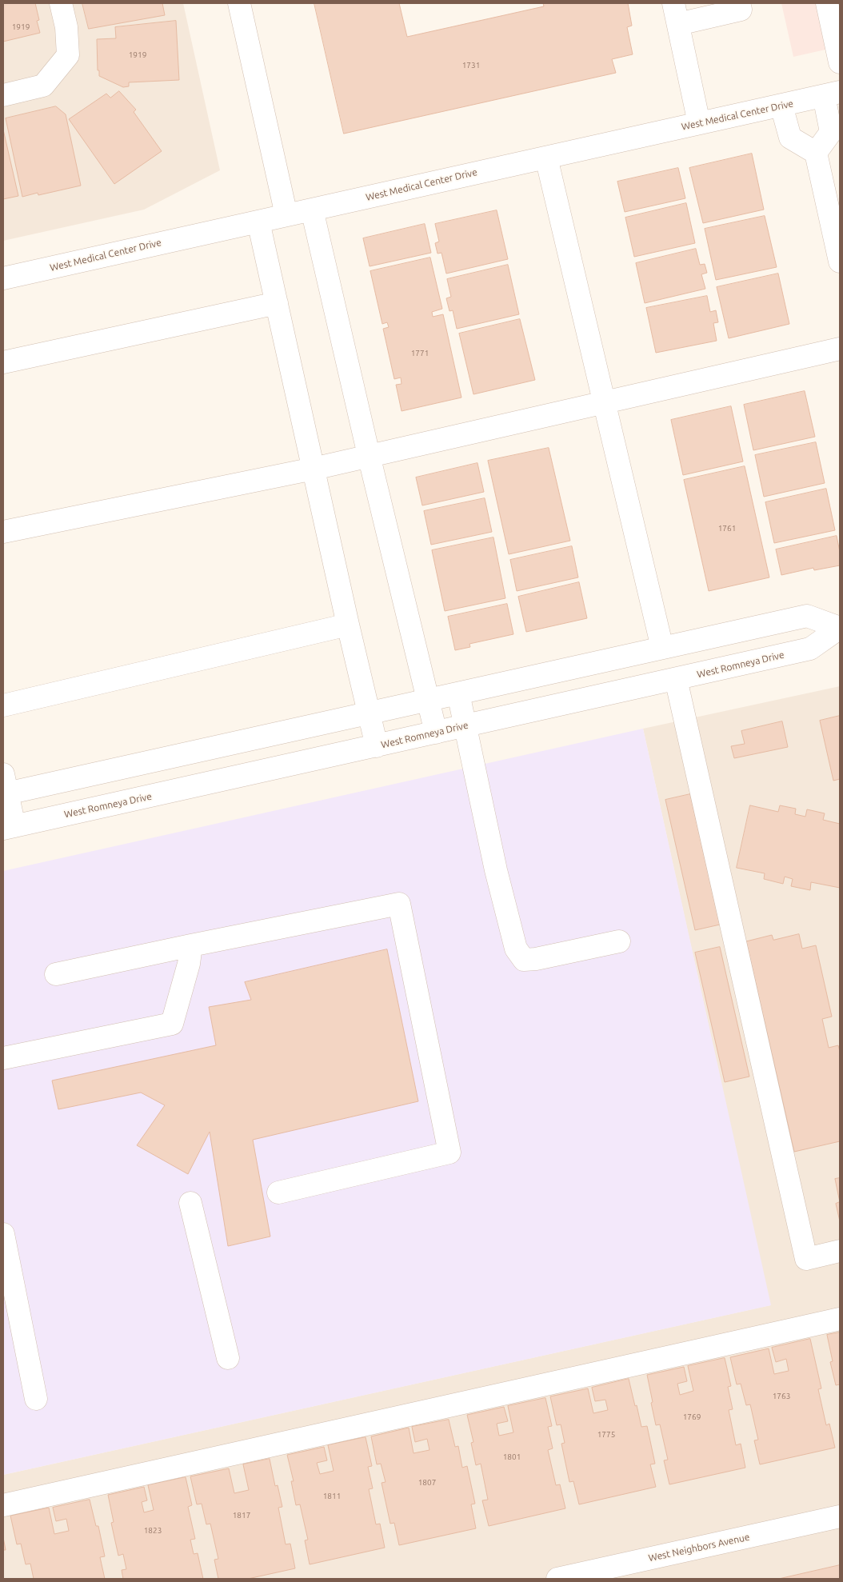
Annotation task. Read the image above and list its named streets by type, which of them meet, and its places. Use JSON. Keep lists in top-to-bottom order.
{
  "streets": {
    "street": ["West Medical Center Drive", "West Romneya Drive", "West Neighbors Avenue"]
  },
  "house_numbers": [
    "1919",
    "1919",
    "1731",
    "1771",
    "1761",
    "1763",
    "1769",
    "1775",
    "1801",
    "1807",
    "1811",
    "1817",
    "1823"
  ]
}
